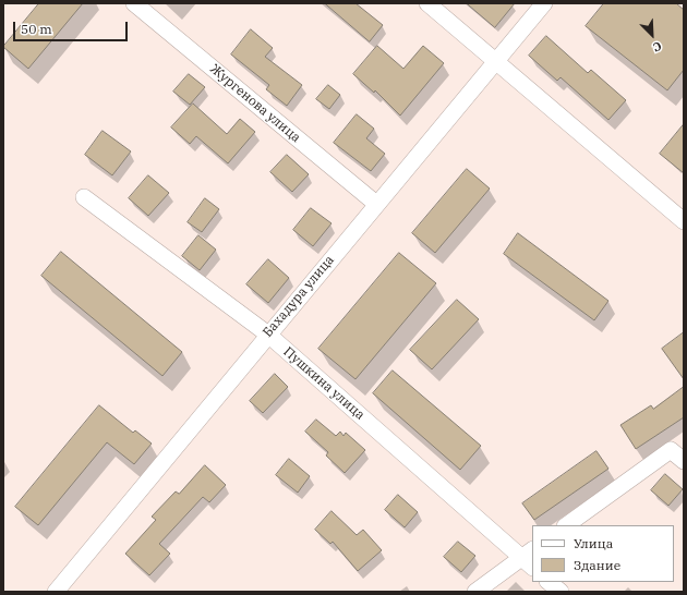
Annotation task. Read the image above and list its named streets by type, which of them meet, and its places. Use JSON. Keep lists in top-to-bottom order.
{
  "streets": {
    "street": ["Жургенова улица", "Бахадура улица", "Пушкина улица"]
  },
  "crossings": [
    ["Жургенова улица", "Бахадура улица"],
    ["Бахадура улица", "Пушкина улица"]
  ],
  "legend": ["Улица", "Здание"],
  "scale_bar": "50 m",
  "north": "bottom right"
}
